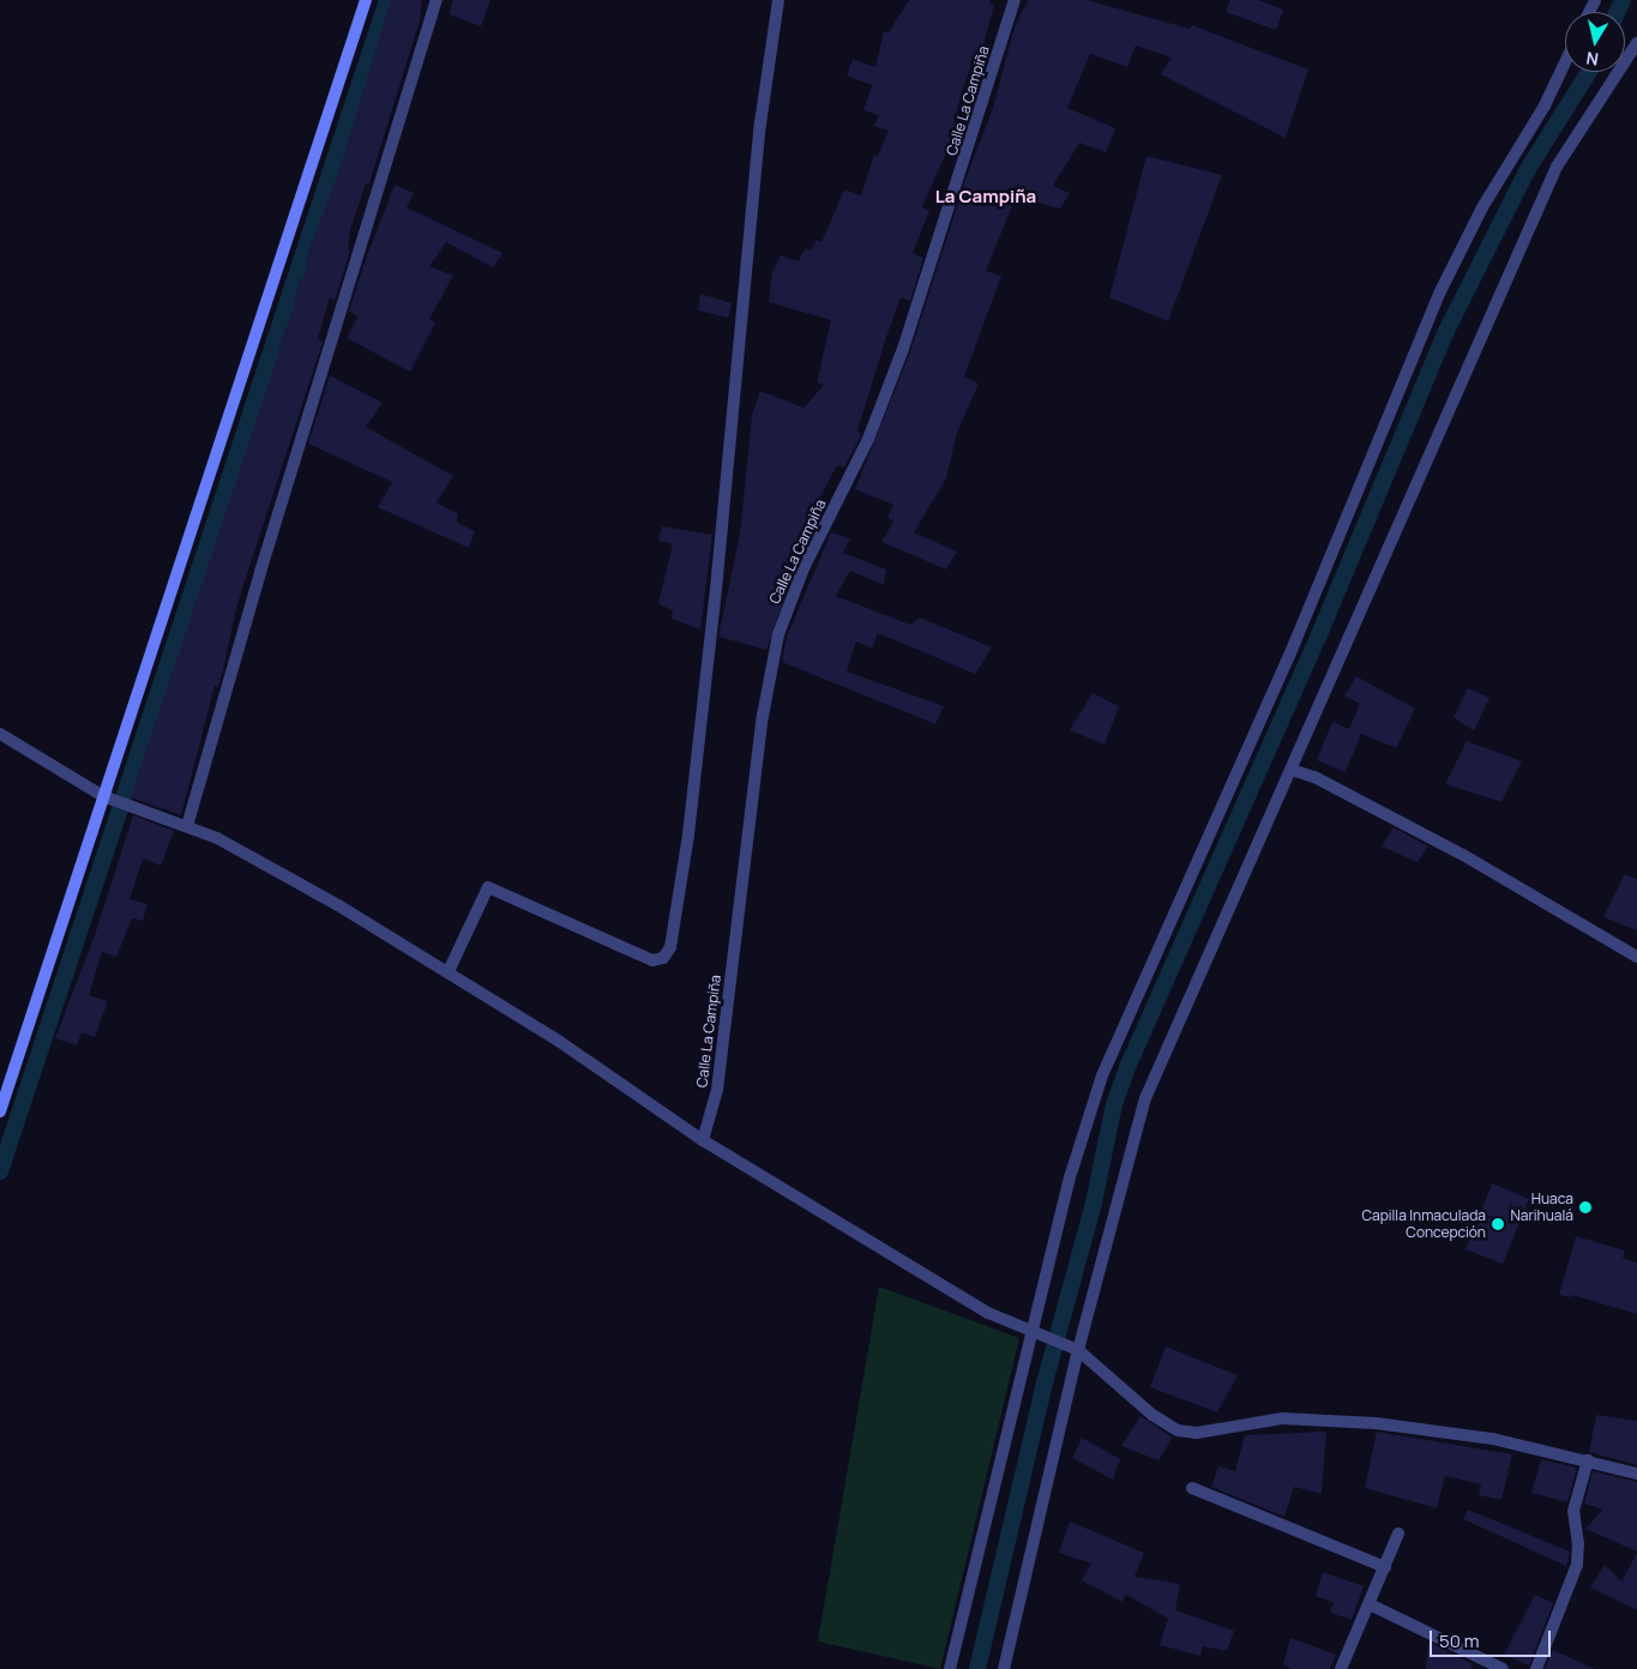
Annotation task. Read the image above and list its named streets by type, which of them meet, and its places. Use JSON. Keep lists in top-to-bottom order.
{
  "streets": {
    "street": ["Calle La Campiña"]
  },
  "districts": ["La Campiña"],
  "places": ["Huaca Narihualá", "Capilla Inmaculada Concepción"],
  "scale_bar": "50 m",
  "north": "bottom"
}
